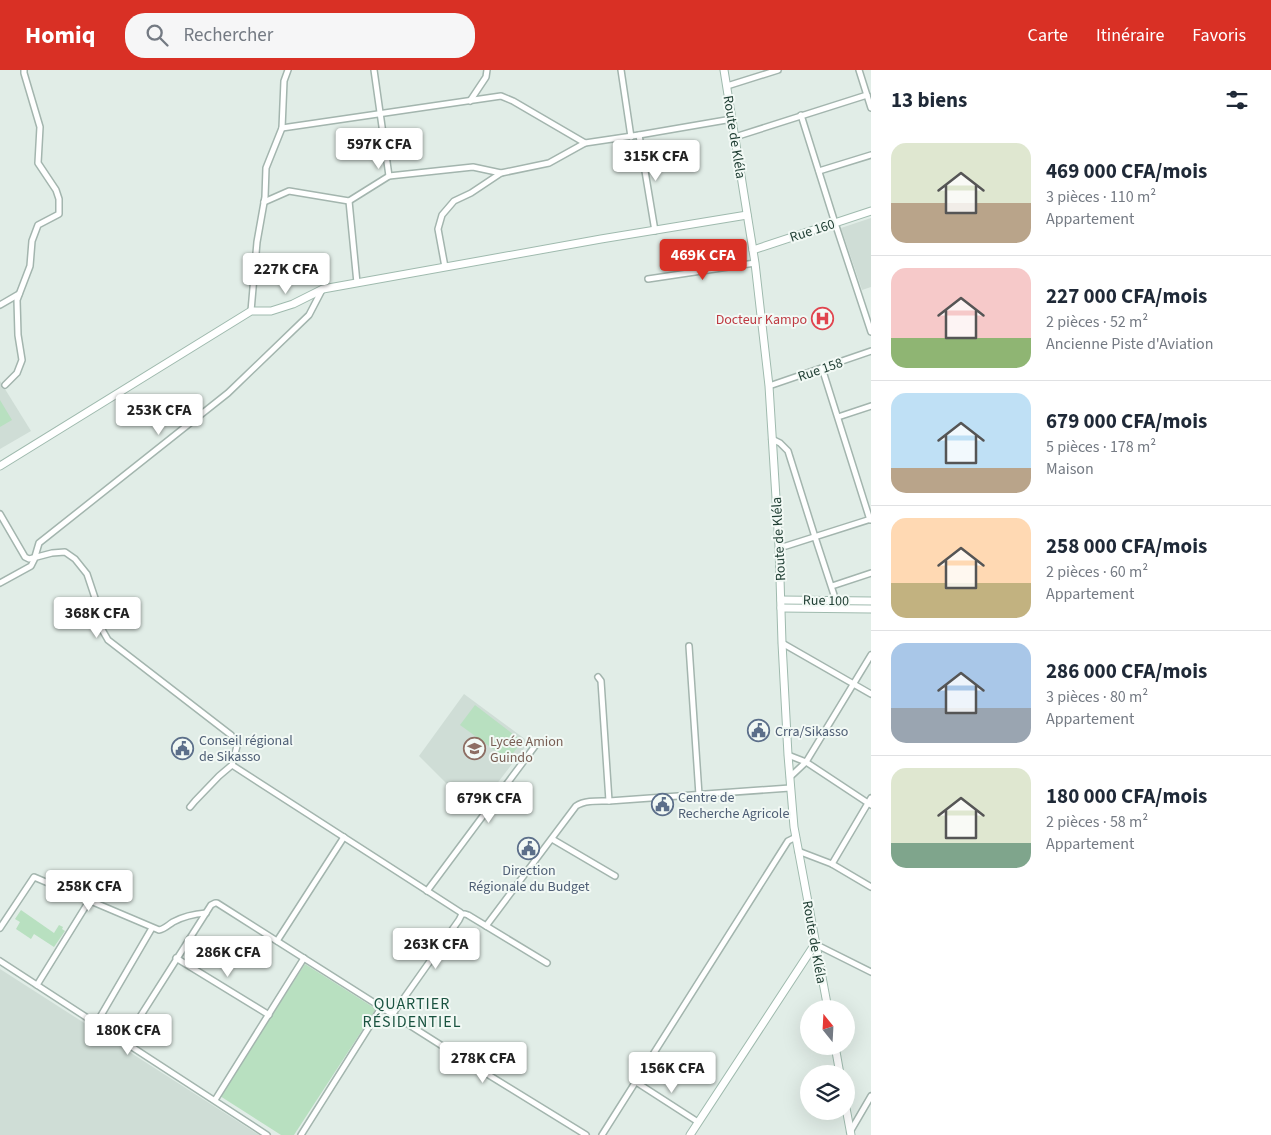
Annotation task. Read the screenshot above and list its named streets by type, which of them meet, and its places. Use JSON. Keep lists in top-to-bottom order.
{
  "streets": {
    "street": [
      "Route de Kléla",
      "Rue 160",
      "Rue 158",
      "Rue 100"
    ]
  },
  "crossings": [
    ["Route de Kléla", "Rue 160"],
    ["Route de Kléla", "Rue 158"],
    ["Route de Kléla", "Rue 100"]
  ],
  "districts": ["QUARTIER RÉSIDENTIEL"],
  "places": {
    "hospital": ["Docteur Kampo"],
    "public building": [
      "Crra/Sikasso",
      "Conseil régional de Sikasso",
      "Centre de Recherche Agricole",
      "Direction Régionale du Budget"
    ],
    "school or university": ["Lycée Amion Guindo"]
  },
  "north": "top",
  "page": {
    "header": "Homiq",
    "search": "Rechercher",
    "nav": ["Carte", "Itinéraire", "Favoris"],
    "heading": "13 biens",
    "price": [
      "597K CFA",
      "315K CFA",
      "469K CFA",
      "227K CFA",
      "253K CFA",
      "368K CFA",
      "679K CFA",
      "258K CFA",
      "263K CFA",
      "286K CFA",
      "180K CFA",
      "278K CFA",
      "156K CFA"
    ],
    "list": [
      {
        "name": "469 000 CFA/mois",
        "note": "3 pièces · 110 m² · Appartement"
      },
      {
        "name": "227 000 CFA/mois",
        "note": "2 pièces · 52 m² · Ancienne Piste d'Aviation"
      },
      {
        "name": "679 000 CFA/mois",
        "note": "5 pièces · 178 m² · Maison"
      },
      {
        "name": "258 000 CFA/mois",
        "note": "2 pièces · 60 m² · Appartement"
      },
      {
        "name": "286 000 CFA/mois",
        "note": "3 pièces · 80 m² · Appartement"
      },
      {
        "name": "180 000 CFA/mois",
        "note": "2 pièces · 58 m² · Appartement"
      }
    ]
  }
}
